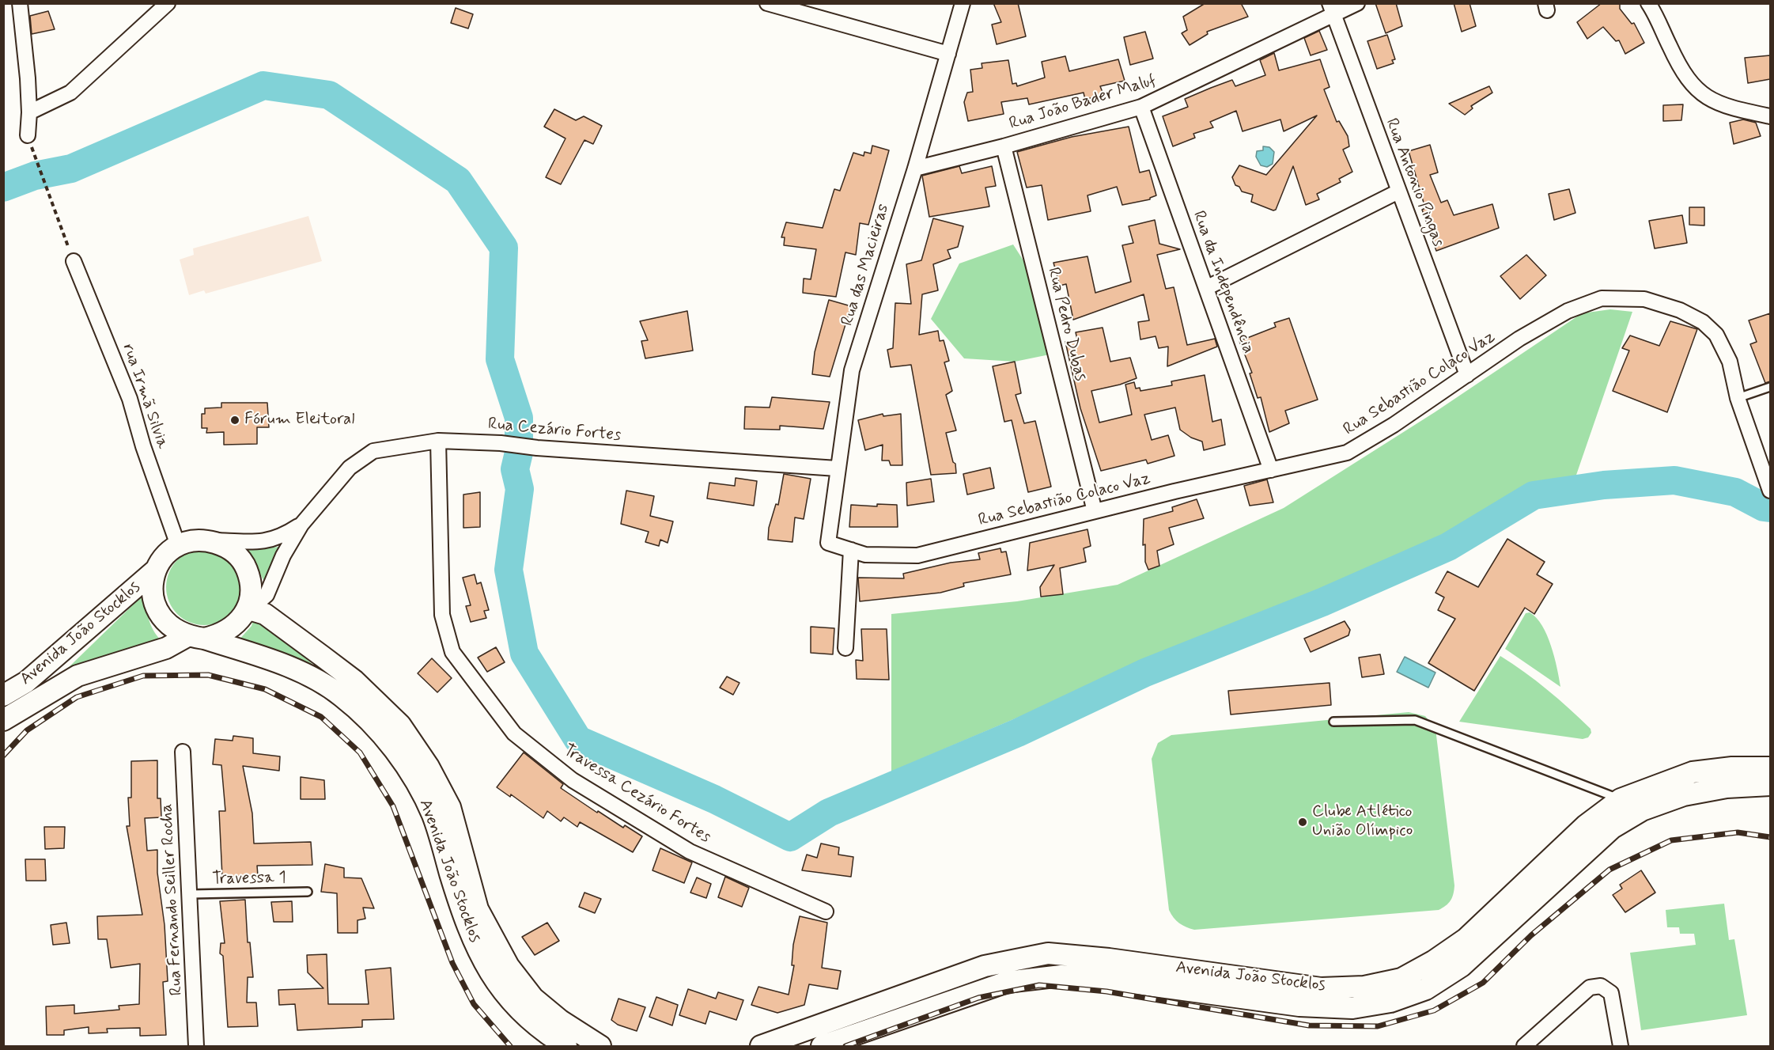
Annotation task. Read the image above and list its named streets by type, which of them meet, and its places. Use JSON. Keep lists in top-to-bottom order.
{
  "streets": {
    "main road": ["Avenida João Stocklos"],
    "street": [
      "Rua João Bader Maluf",
      "Rua Antonio Pingas",
      "Rua das Macieiras",
      "Rua da Independência",
      "Rua Pedro Dubas",
      "Rua Sebastião Colaco Vaz",
      "rua Irmã Silvia",
      "Rua Cezário Fortes",
      "Travessa Cezário Fortes",
      "Rua Fernando Seiller Rocha"
    ],
    "lane": ["Travessa 1"]
  },
  "crossings": [
    ["Rua João Bader Maluf", "Rua Antonio Pingas"],
    ["Rua João Bader Maluf", "Rua das Macieiras"],
    ["Rua João Bader Maluf", "Rua da Independência"],
    ["Rua João Bader Maluf", "Rua Pedro Dubas"],
    ["Rua Antonio Pingas", "Rua Sebastião Colaco Vaz"],
    ["Rua das Macieiras", "Rua Sebastião Colaco Vaz"],
    ["Rua das Macieiras", "Rua Cezário Fortes"],
    ["Rua da Independência", "Rua Sebastião Colaco Vaz"],
    ["Rua Pedro Dubas", "Rua Sebastião Colaco Vaz"],
    ["rua Irmã Silvia", "Rua Cezário Fortes"],
    ["rua Irmã Silvia", "Avenida João Stocklos"],
    ["Rua Cezário Fortes", "Avenida João Stocklos"],
    ["Rua Cezário Fortes", "Travessa Cezário Fortes"],
    ["Travessa 1", "Rua Fernando Seiller Rocha"]
  ],
  "places": ["Fórum Eleitoral", "Clube Atlético União Olímpico"]
}
